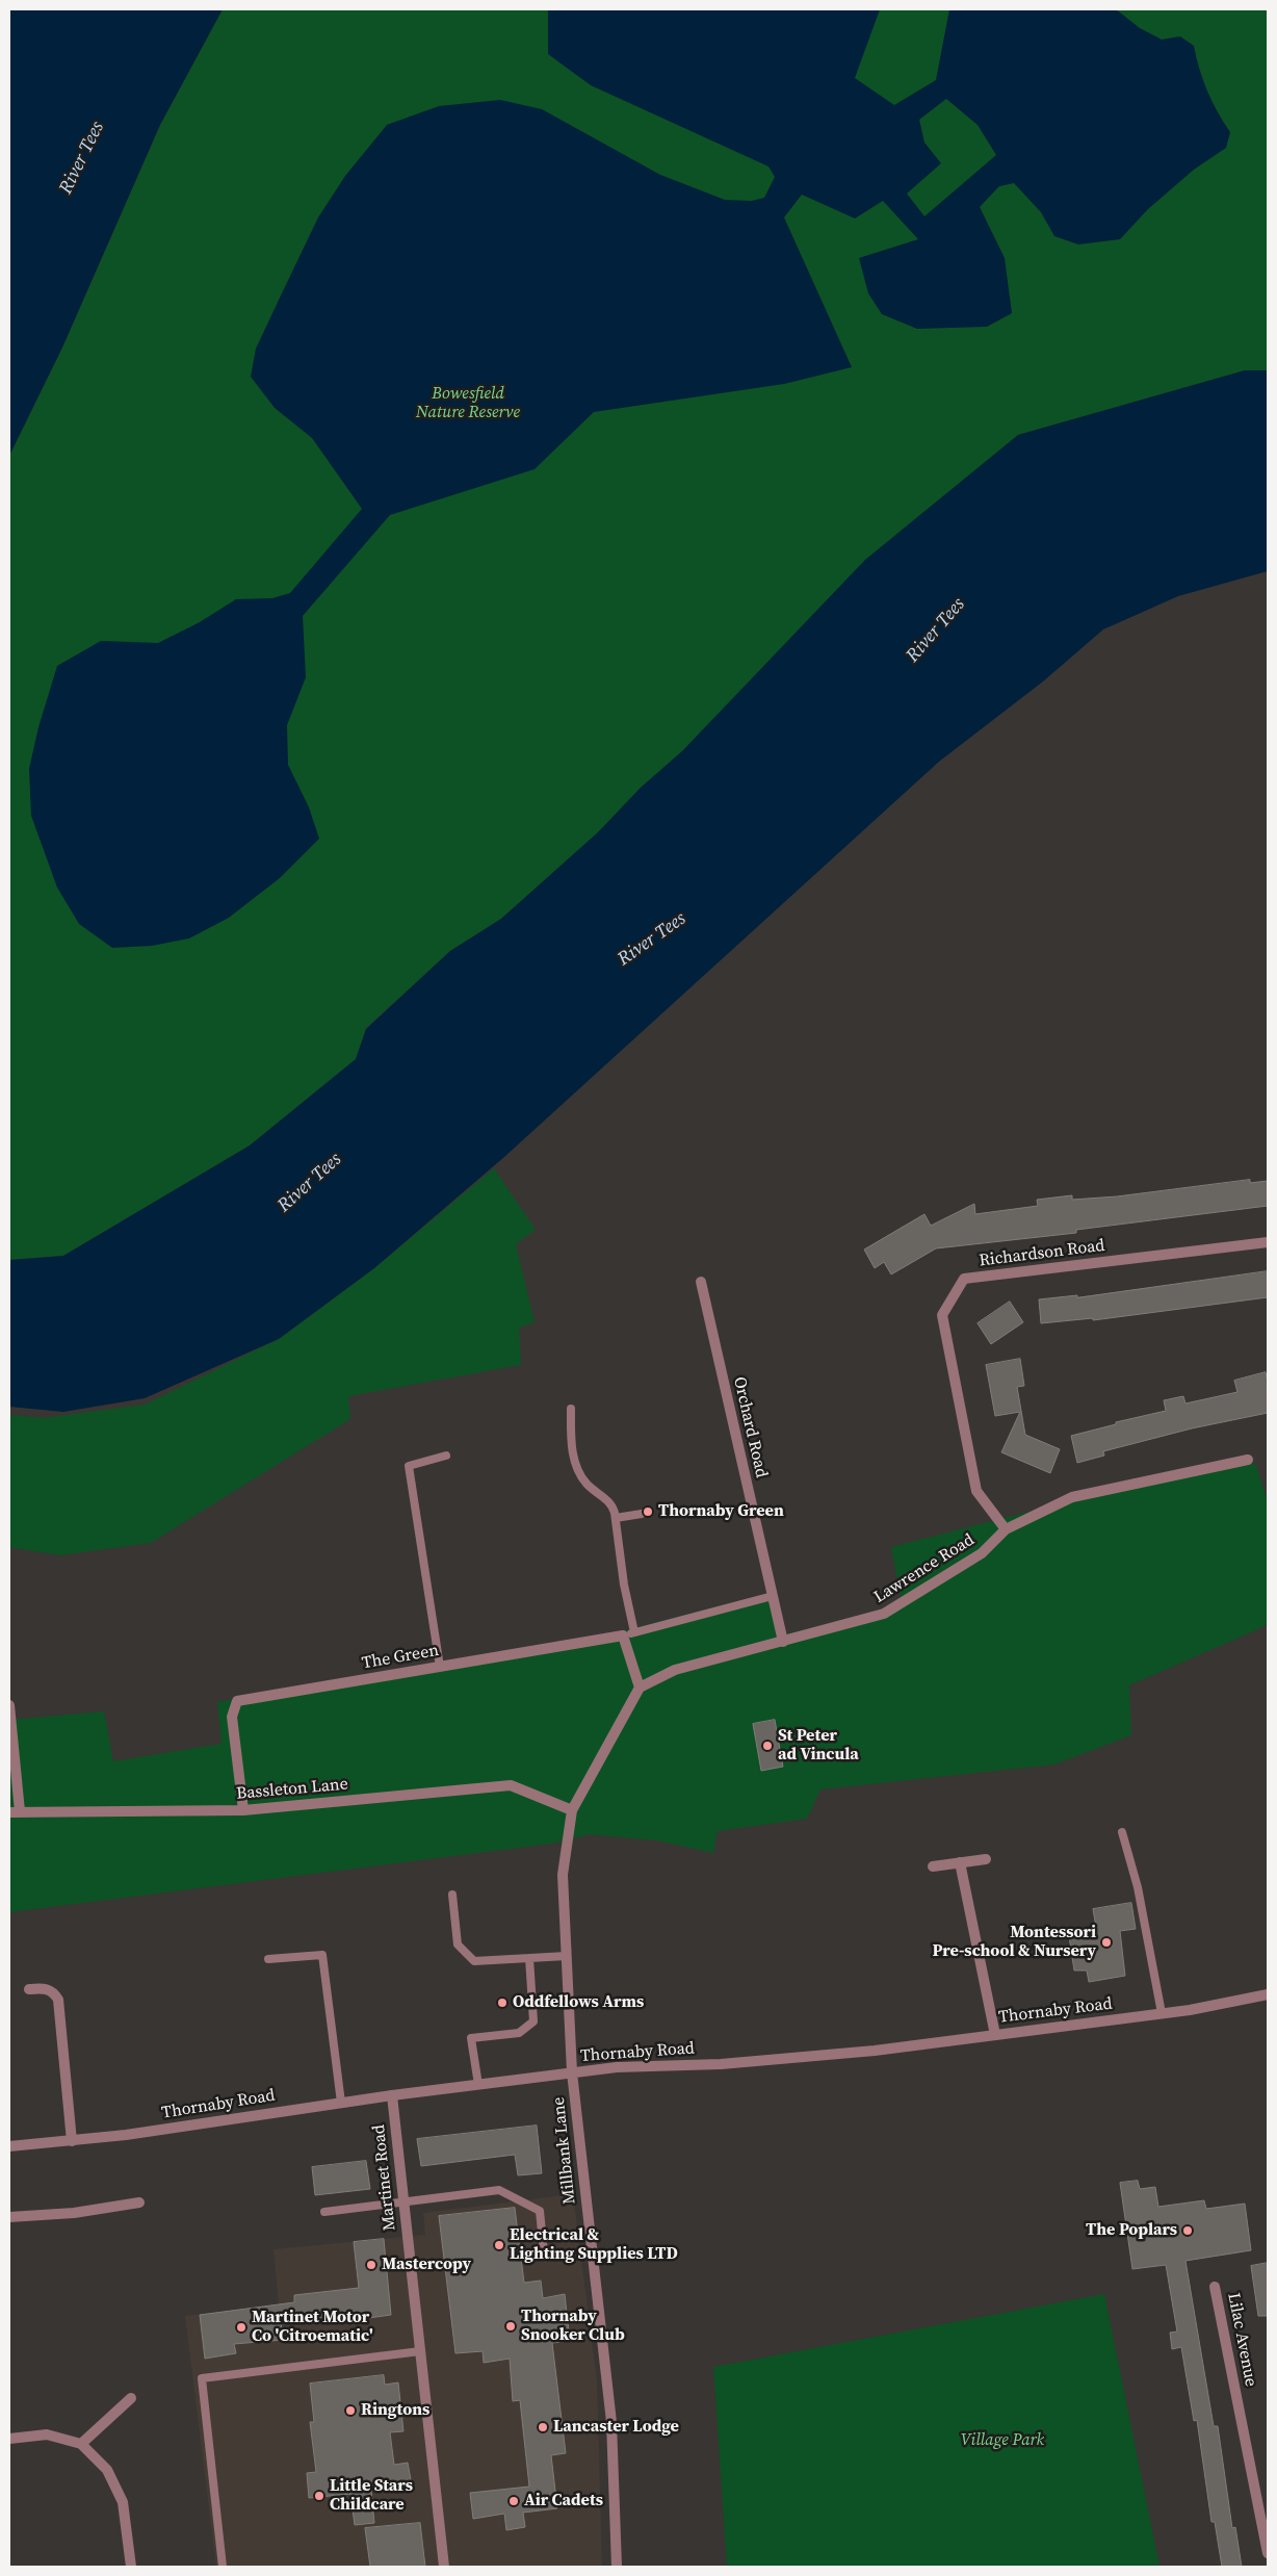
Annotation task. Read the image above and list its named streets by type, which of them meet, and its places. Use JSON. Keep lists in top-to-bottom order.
{
  "streets": {
    "street": [
      "Richardson Road",
      "Orchard Road",
      "Lawrence Road",
      "The Green",
      "Bassleton Lane",
      "Thornaby Road",
      "Millbank Lane",
      "Martinet Road",
      "Lilac Avenue"
    ]
  },
  "crossings": [
    ["Richardson Road", "Lawrence Road"],
    ["Orchard Road", "Lawrence Road"],
    ["The Green", "Bassleton Lane"],
    ["Bassleton Lane", "Millbank Lane"],
    ["Thornaby Road", "Millbank Lane"],
    ["Thornaby Road", "Martinet Road"]
  ],
  "water": ["River Tees"],
  "parks": ["Bowesfield Nature Reserve", "Village Park"],
  "places": [
    "Thornaby Green",
    "St Peter ad Vincula",
    "Montessori Pre-school & Nursery",
    "Oddfellows Arms",
    "The Poplars",
    "Electrical & Lighting Supplies LTD",
    "Mastercopy",
    "Thornaby Snooker Club",
    "Martinet Motor Co 'Citroematic'",
    "Ringtons",
    "Lancaster Lodge",
    "Little Stars Childcare",
    "Air Cadets"
  ]
}
